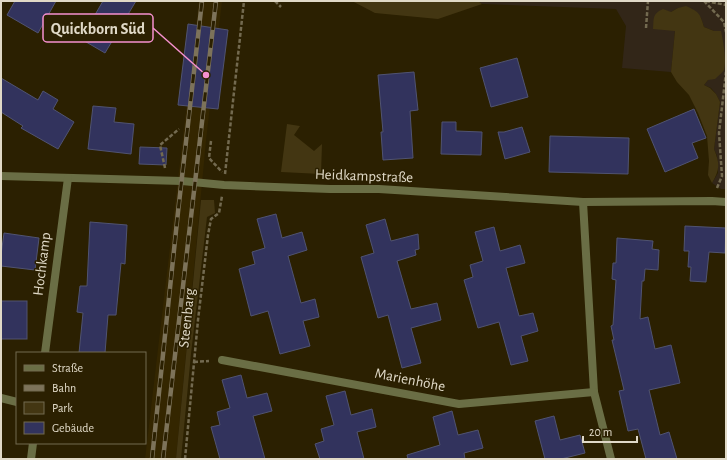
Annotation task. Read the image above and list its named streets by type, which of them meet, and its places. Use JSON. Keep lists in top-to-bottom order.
{
  "streets": {
    "street": ["Heidkampstraße", "Hochkamp", "Marienhöhe"],
    "path": ["Steenbarg"]
  },
  "crossings": [
    ["Heidkampstraße", "Hochkamp"],
    ["Heidkampstraße", "Steenbarg"]
  ],
  "places": ["Quickborn Süd"],
  "legend": [
    "Straße",
    "Bahn",
    "Park",
    "Gebäude"
  ],
  "scale_bar": "20 m"
}
